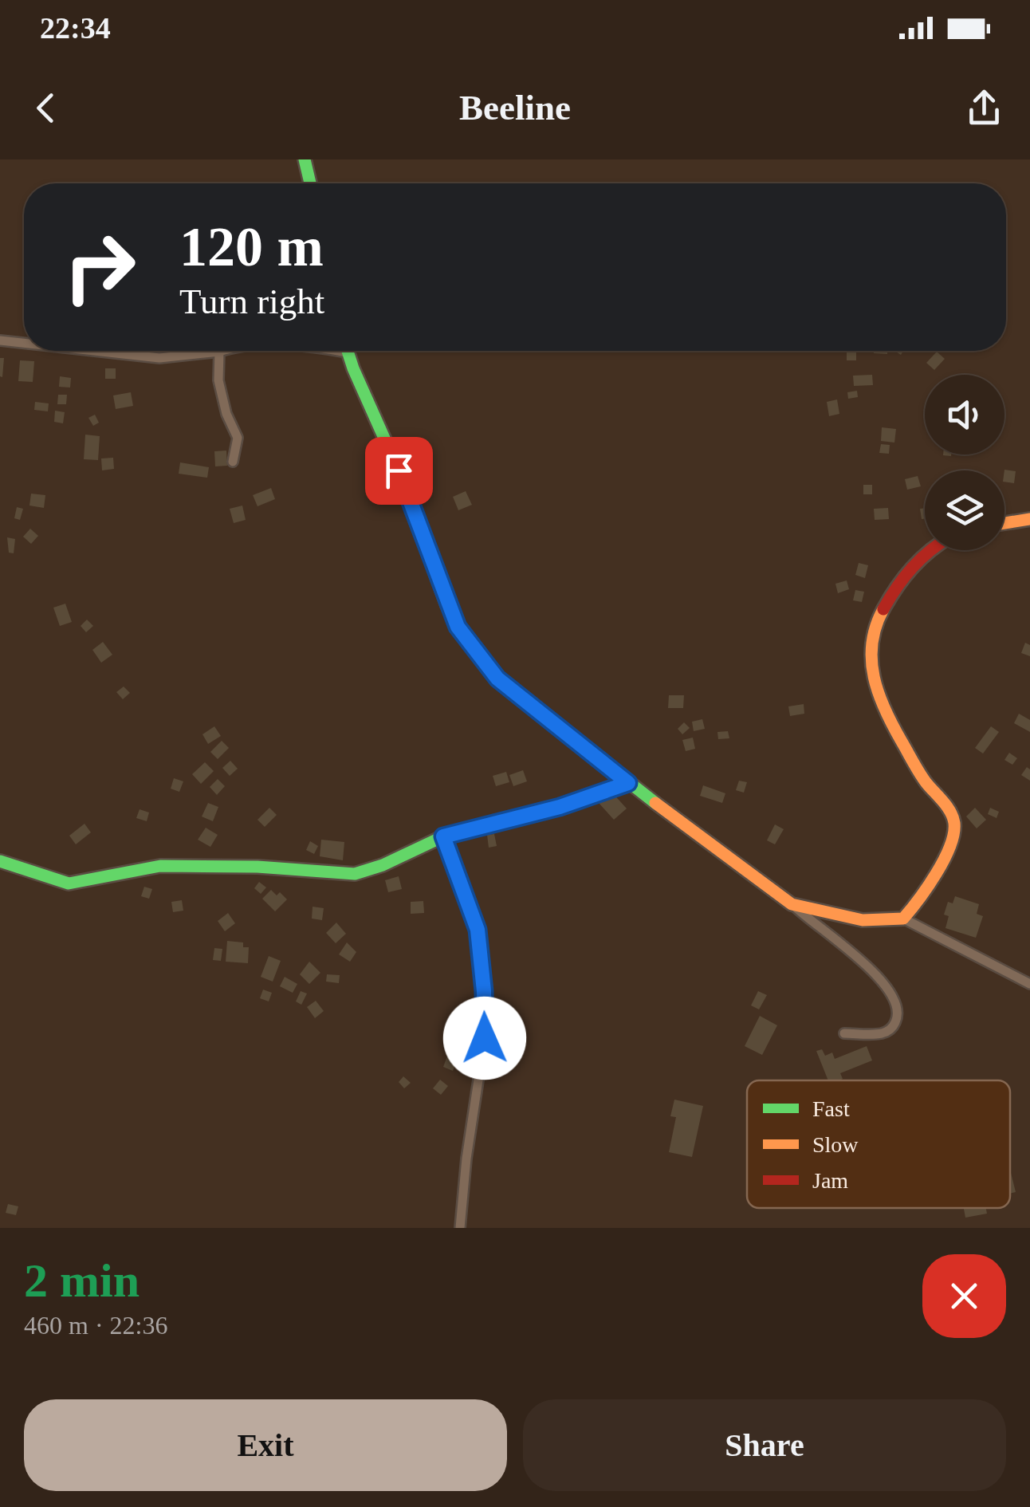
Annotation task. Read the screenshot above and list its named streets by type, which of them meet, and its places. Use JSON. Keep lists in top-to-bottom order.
{
  "legend": ["Fast", "Slow", "Jam"],
  "page": {
    "status": "22:34",
    "header": "Beeline",
    "turn": ["120 m", "Turn right"],
    "heading": ["2 min", "460 m · 22:36"],
    "buttons": ["Exit", "Share"]
  }
}
